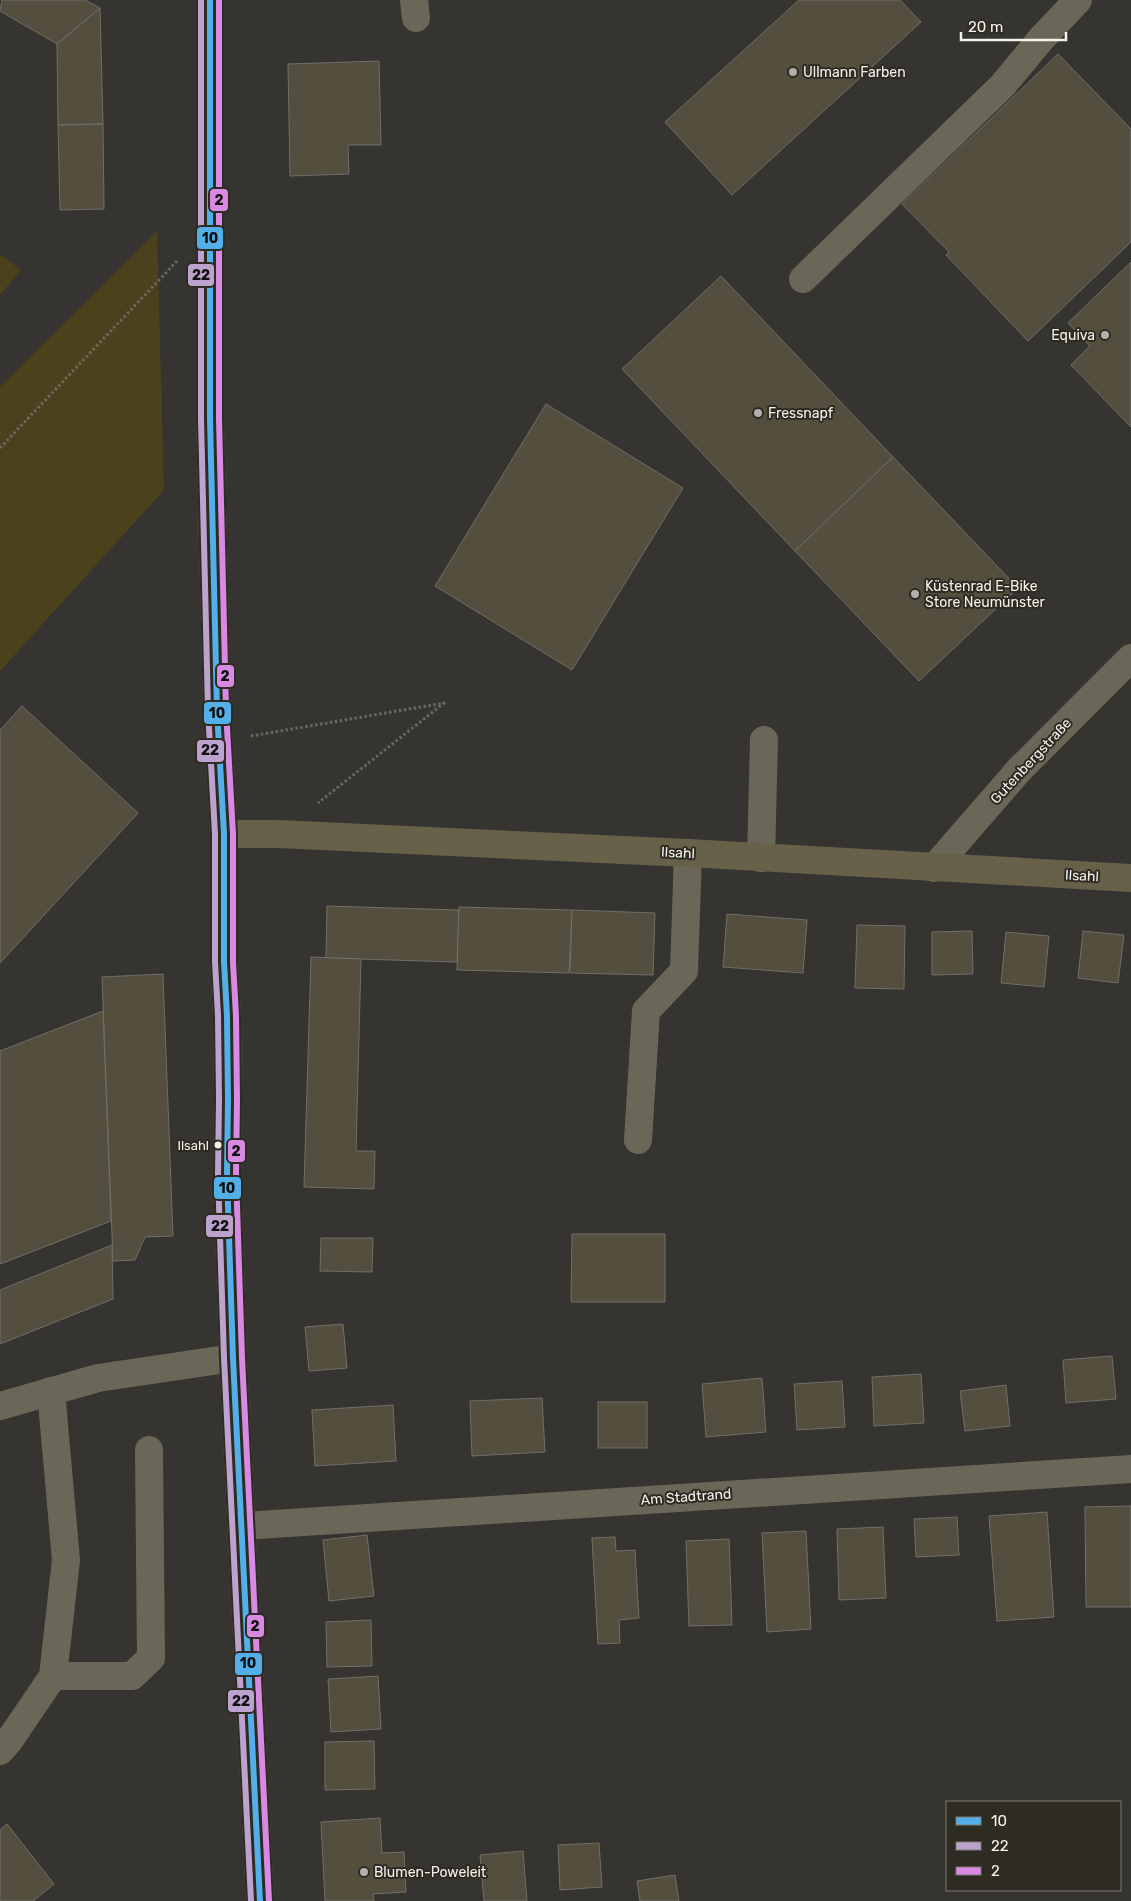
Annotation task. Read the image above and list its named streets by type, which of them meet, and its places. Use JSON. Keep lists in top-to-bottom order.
{
  "streets": {
    "main road": ["Ilsahl"],
    "street": ["Gutenbergstraße", "Am Stadtrand"]
  },
  "crossings": [
    ["Gutenbergstraße", "Ilsahl"]
  ],
  "places": [
    "Ullmann Farben",
    "Equiva",
    "Fressnapf",
    "Küstenrad E-Bike Store Neumünster",
    "Ilsahl",
    "Blumen-Poweleit"
  ],
  "lines": ["transit line 10", "transit line 22", "transit line 2"],
  "legend": ["10", "22", "2"],
  "scale_bar": "20 m"
}
